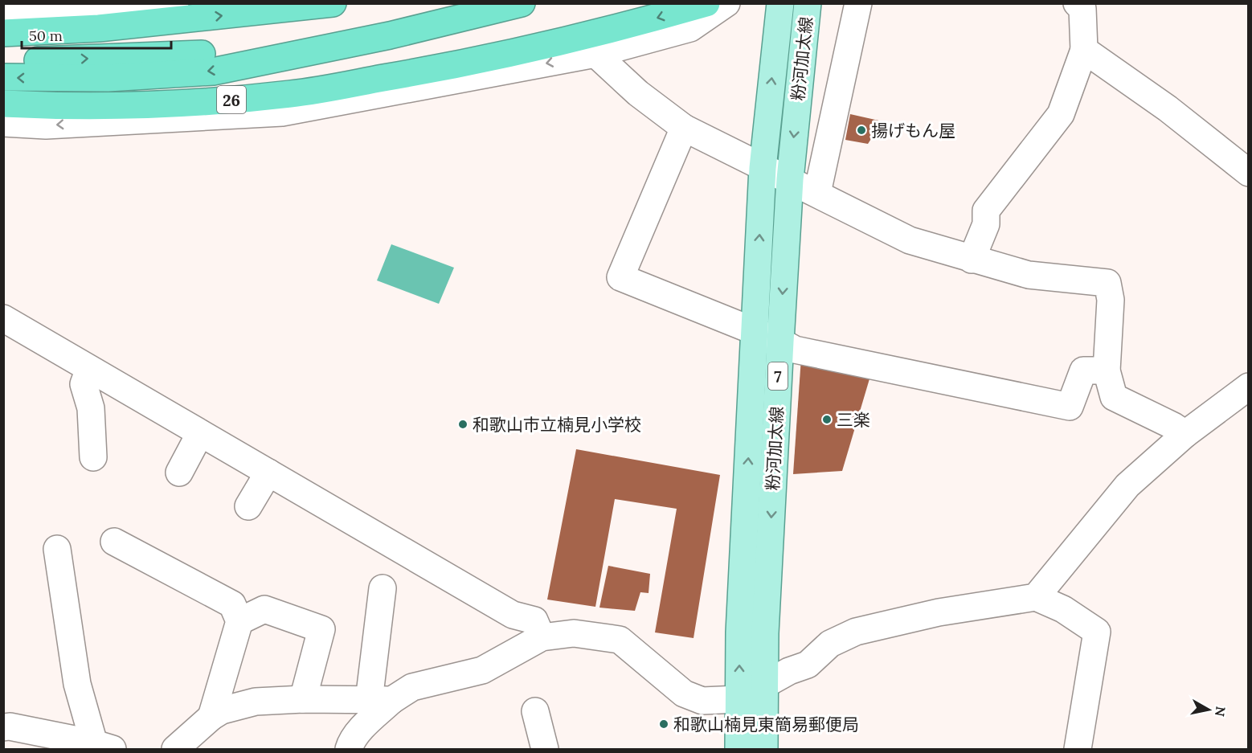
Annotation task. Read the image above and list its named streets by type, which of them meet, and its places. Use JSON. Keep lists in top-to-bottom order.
{
  "streets": {
    "highway": ["26"],
    "main road": ["粉河加太線", "7"]
  },
  "places": [
    "揚げもん屋",
    "三楽",
    "和歌山市立楠見小学校",
    "和歌山楠見東簡易郵便局"
  ],
  "scale_bar": "50 m",
  "north": "right"
}
